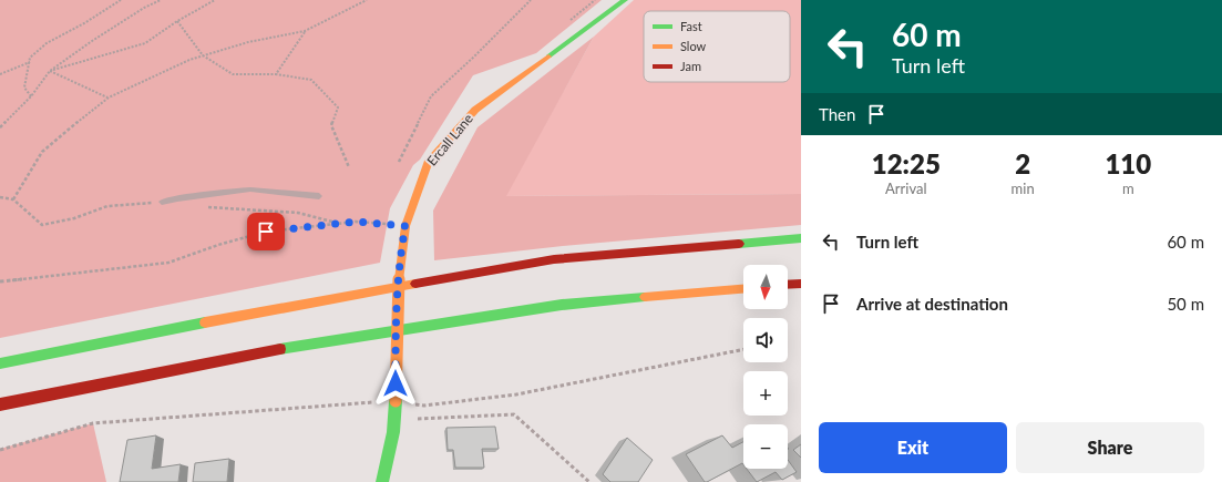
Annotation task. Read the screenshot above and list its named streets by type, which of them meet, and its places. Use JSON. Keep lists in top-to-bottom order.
{
  "streets": {
    "main road": ["Ercall Lane"]
  },
  "legend": ["Fast", "Slow", "Jam"],
  "north": "bottom",
  "page": {
    "turn": ["60 m", "Turn left"],
    "then": "Then",
    "eta": [
      "12:25",
      "Arrival",
      "2",
      "min",
      "110",
      "m"
    ],
    "list": [
      {
        "name": "Turn left",
        "value": "60 m"
      },
      {
        "name": "Arrive at destination",
        "value": "50 m"
      }
    ],
    "map_buttons": ["+", "−"],
    "buttons": ["Exit", "Share"]
  }
}
